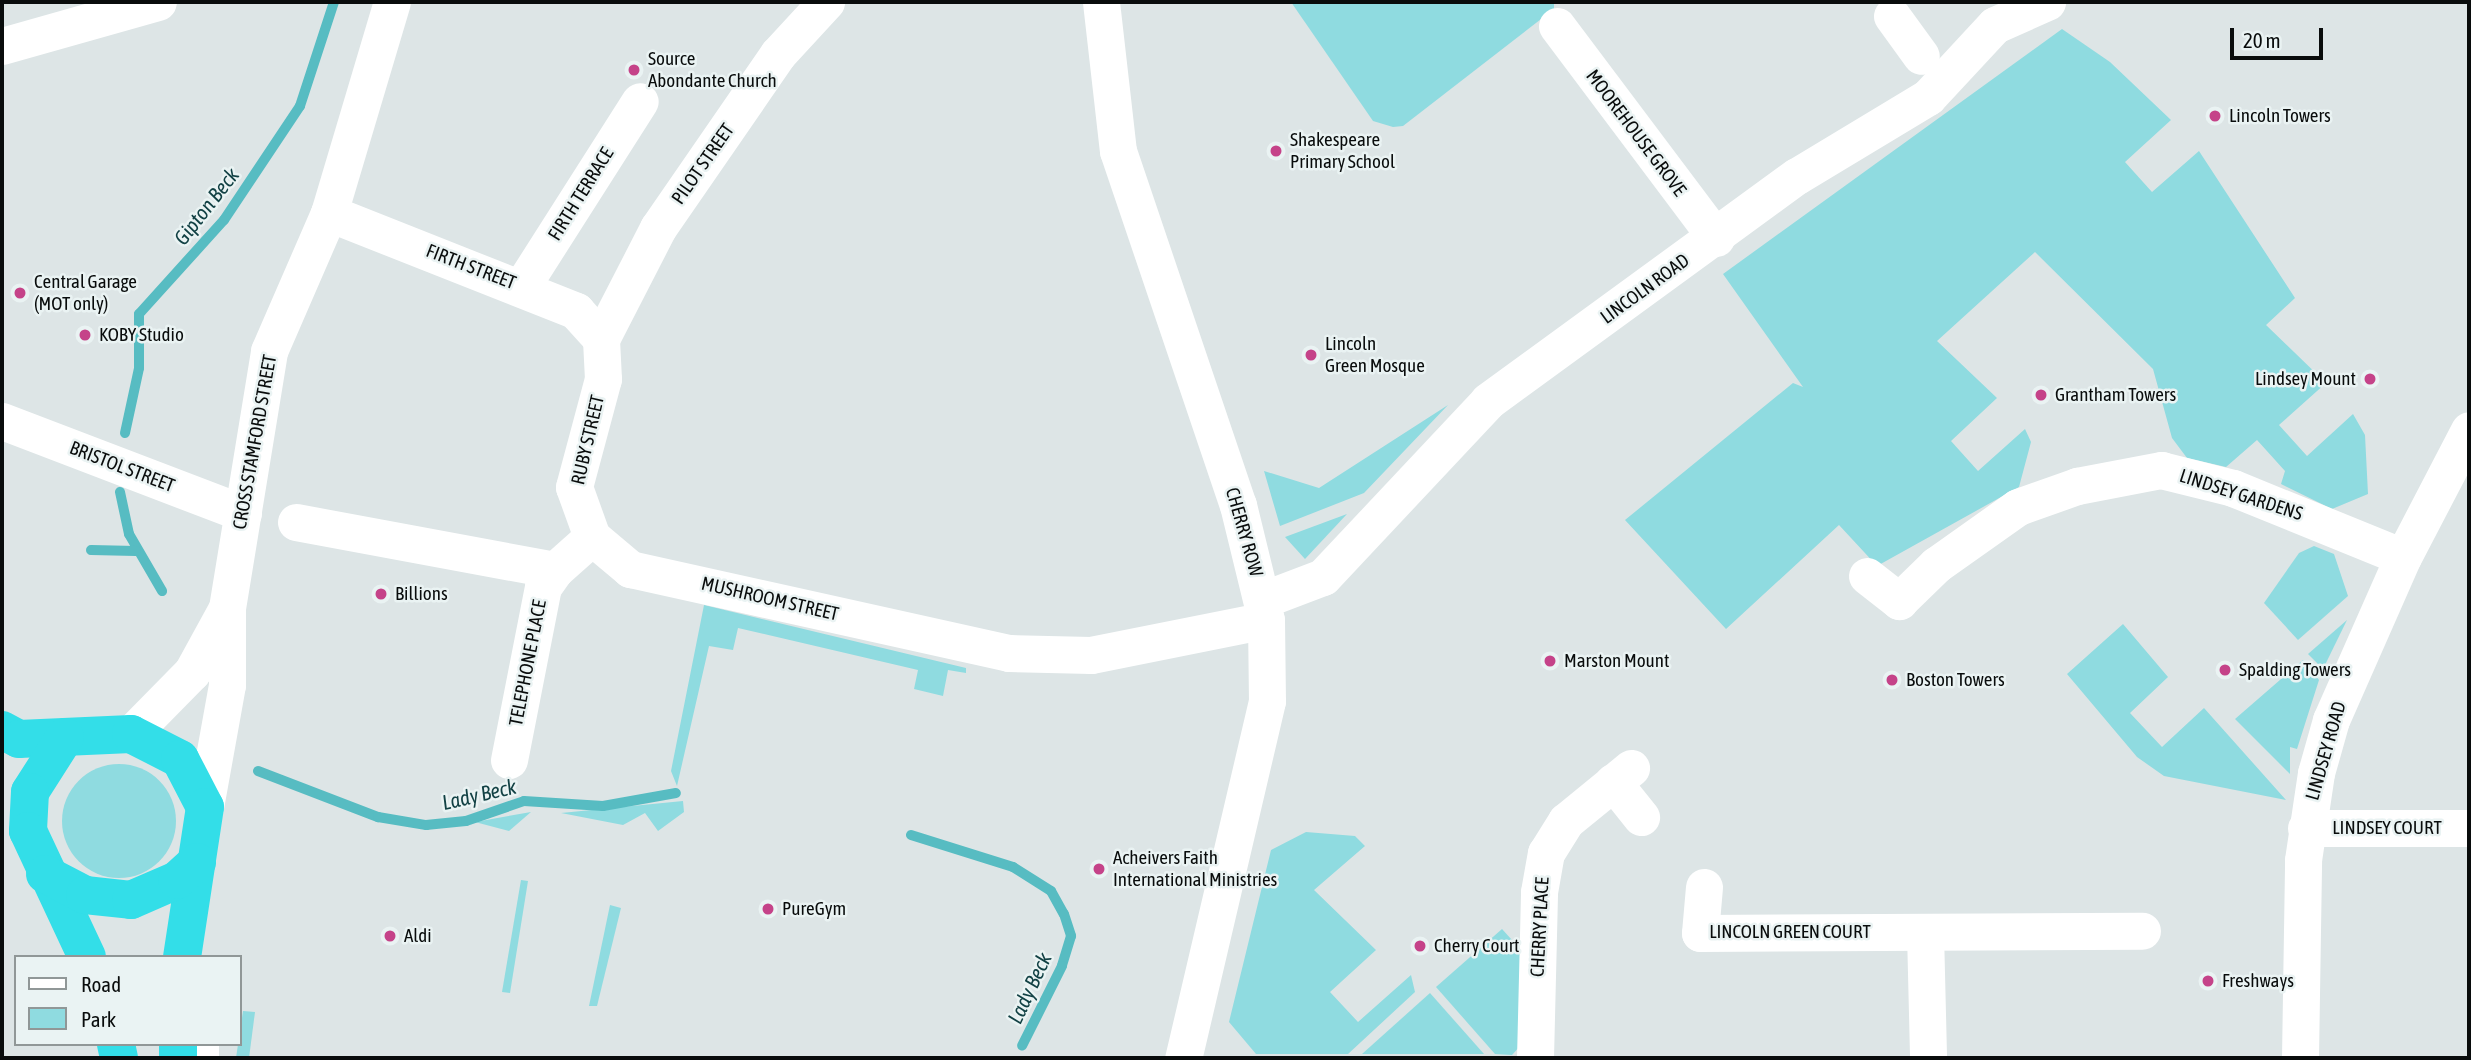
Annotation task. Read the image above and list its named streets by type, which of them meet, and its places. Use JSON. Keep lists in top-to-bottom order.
{
  "streets": {
    "street": [
      "MOOREHOUSE GROVE",
      "PILOT STREET",
      "FIRTH TERRACE",
      "FIRTH STREET",
      "LINCOLN ROAD",
      "RUBY STREET",
      "CROSS STAMFORD STREET",
      "BRISTOL STREET",
      "LINDSEY GARDENS",
      "CHERRY ROW",
      "MUSHROOM STREET",
      "TELEPHONE PLACE",
      "LINDSEY ROAD",
      "LINDSEY COURT",
      "CHERRY PLACE",
      "LINCOLN GREEN COURT"
    ]
  },
  "crossings": [
    ["MOOREHOUSE GROVE", "LINCOLN ROAD"],
    ["PILOT STREET", "FIRTH STREET"],
    ["PILOT STREET", "RUBY STREET"],
    ["FIRTH TERRACE", "FIRTH STREET"],
    ["FIRTH STREET", "RUBY STREET"],
    ["FIRTH STREET", "CROSS STAMFORD STREET"],
    ["LINCOLN ROAD", "CHERRY ROW"],
    ["LINCOLN ROAD", "MUSHROOM STREET"],
    ["RUBY STREET", "MUSHROOM STREET"],
    ["CROSS STAMFORD STREET", "BRISTOL STREET"],
    ["LINDSEY GARDENS", "LINDSEY ROAD"],
    ["CHERRY ROW", "MUSHROOM STREET"],
    ["LINDSEY ROAD", "LINDSEY COURT"]
  ],
  "water": ["Gipton Beck", "Lady Beck"],
  "places": [
    "Source Abondante Church",
    "Lincoln Towers",
    "Shakespeare Primary School",
    "Central Garage (MOT only)",
    "KOBY Studio",
    "Lincoln Green Mosque",
    "Lindsey Mount",
    "Grantham Towers",
    "Billions",
    "Marston Mount",
    "Spalding Towers",
    "Boston Towers",
    "Acheivers Faith International Ministries",
    "PureGym",
    "Aldi",
    "Cherry Court",
    "Freshways"
  ],
  "legend": ["Road", "Park"],
  "scale_bar": "20 m"
}
